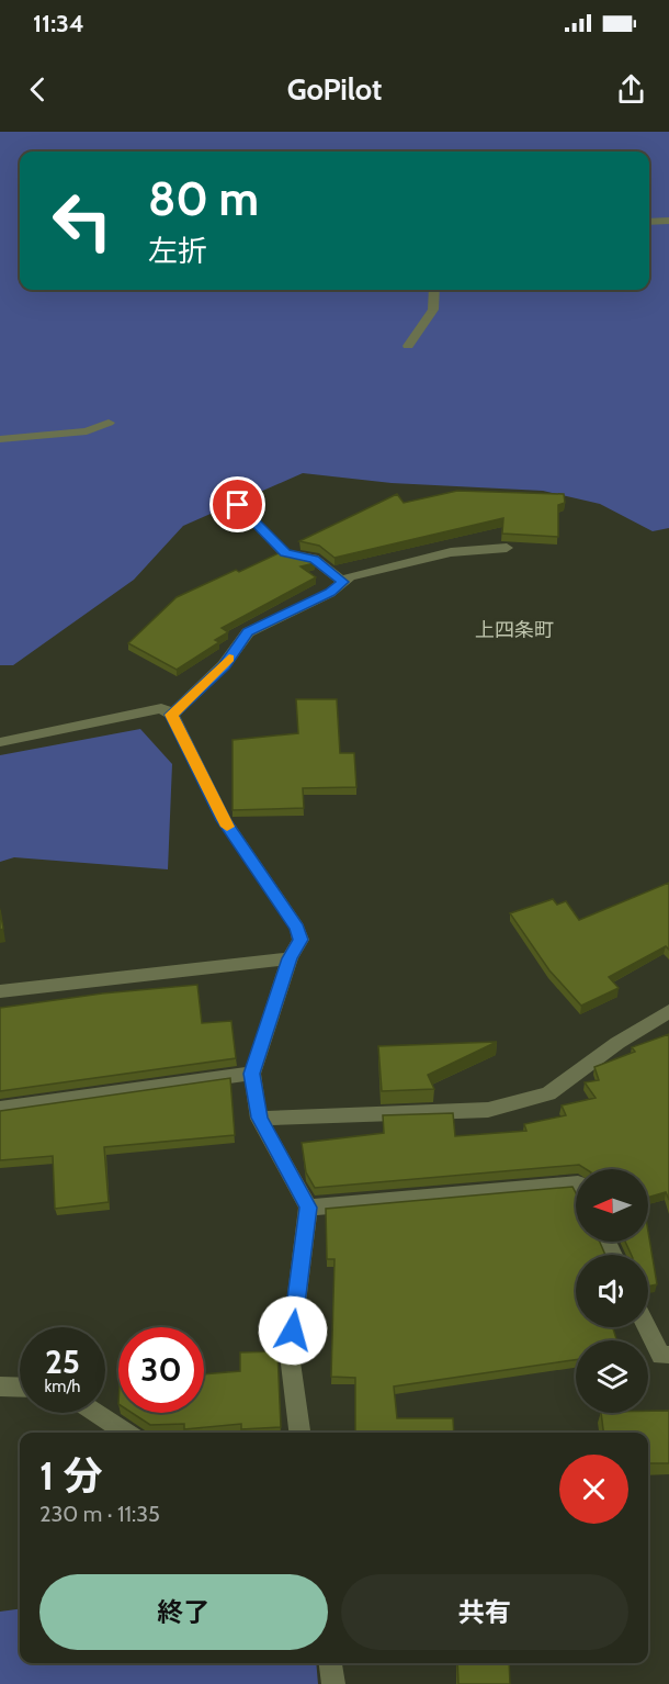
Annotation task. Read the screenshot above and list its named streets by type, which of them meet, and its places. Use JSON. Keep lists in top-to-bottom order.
{
  "districts": ["上四条町"],
  "north": "left",
  "page": {
    "status": "11:34",
    "header": "GoPilot",
    "turn": ["80 m", "左折"],
    "speed": "25 km/h",
    "limit": "30",
    "heading": ["1 分", "230 m · 11:35"],
    "buttons": ["終了", "共有"]
  }
}
